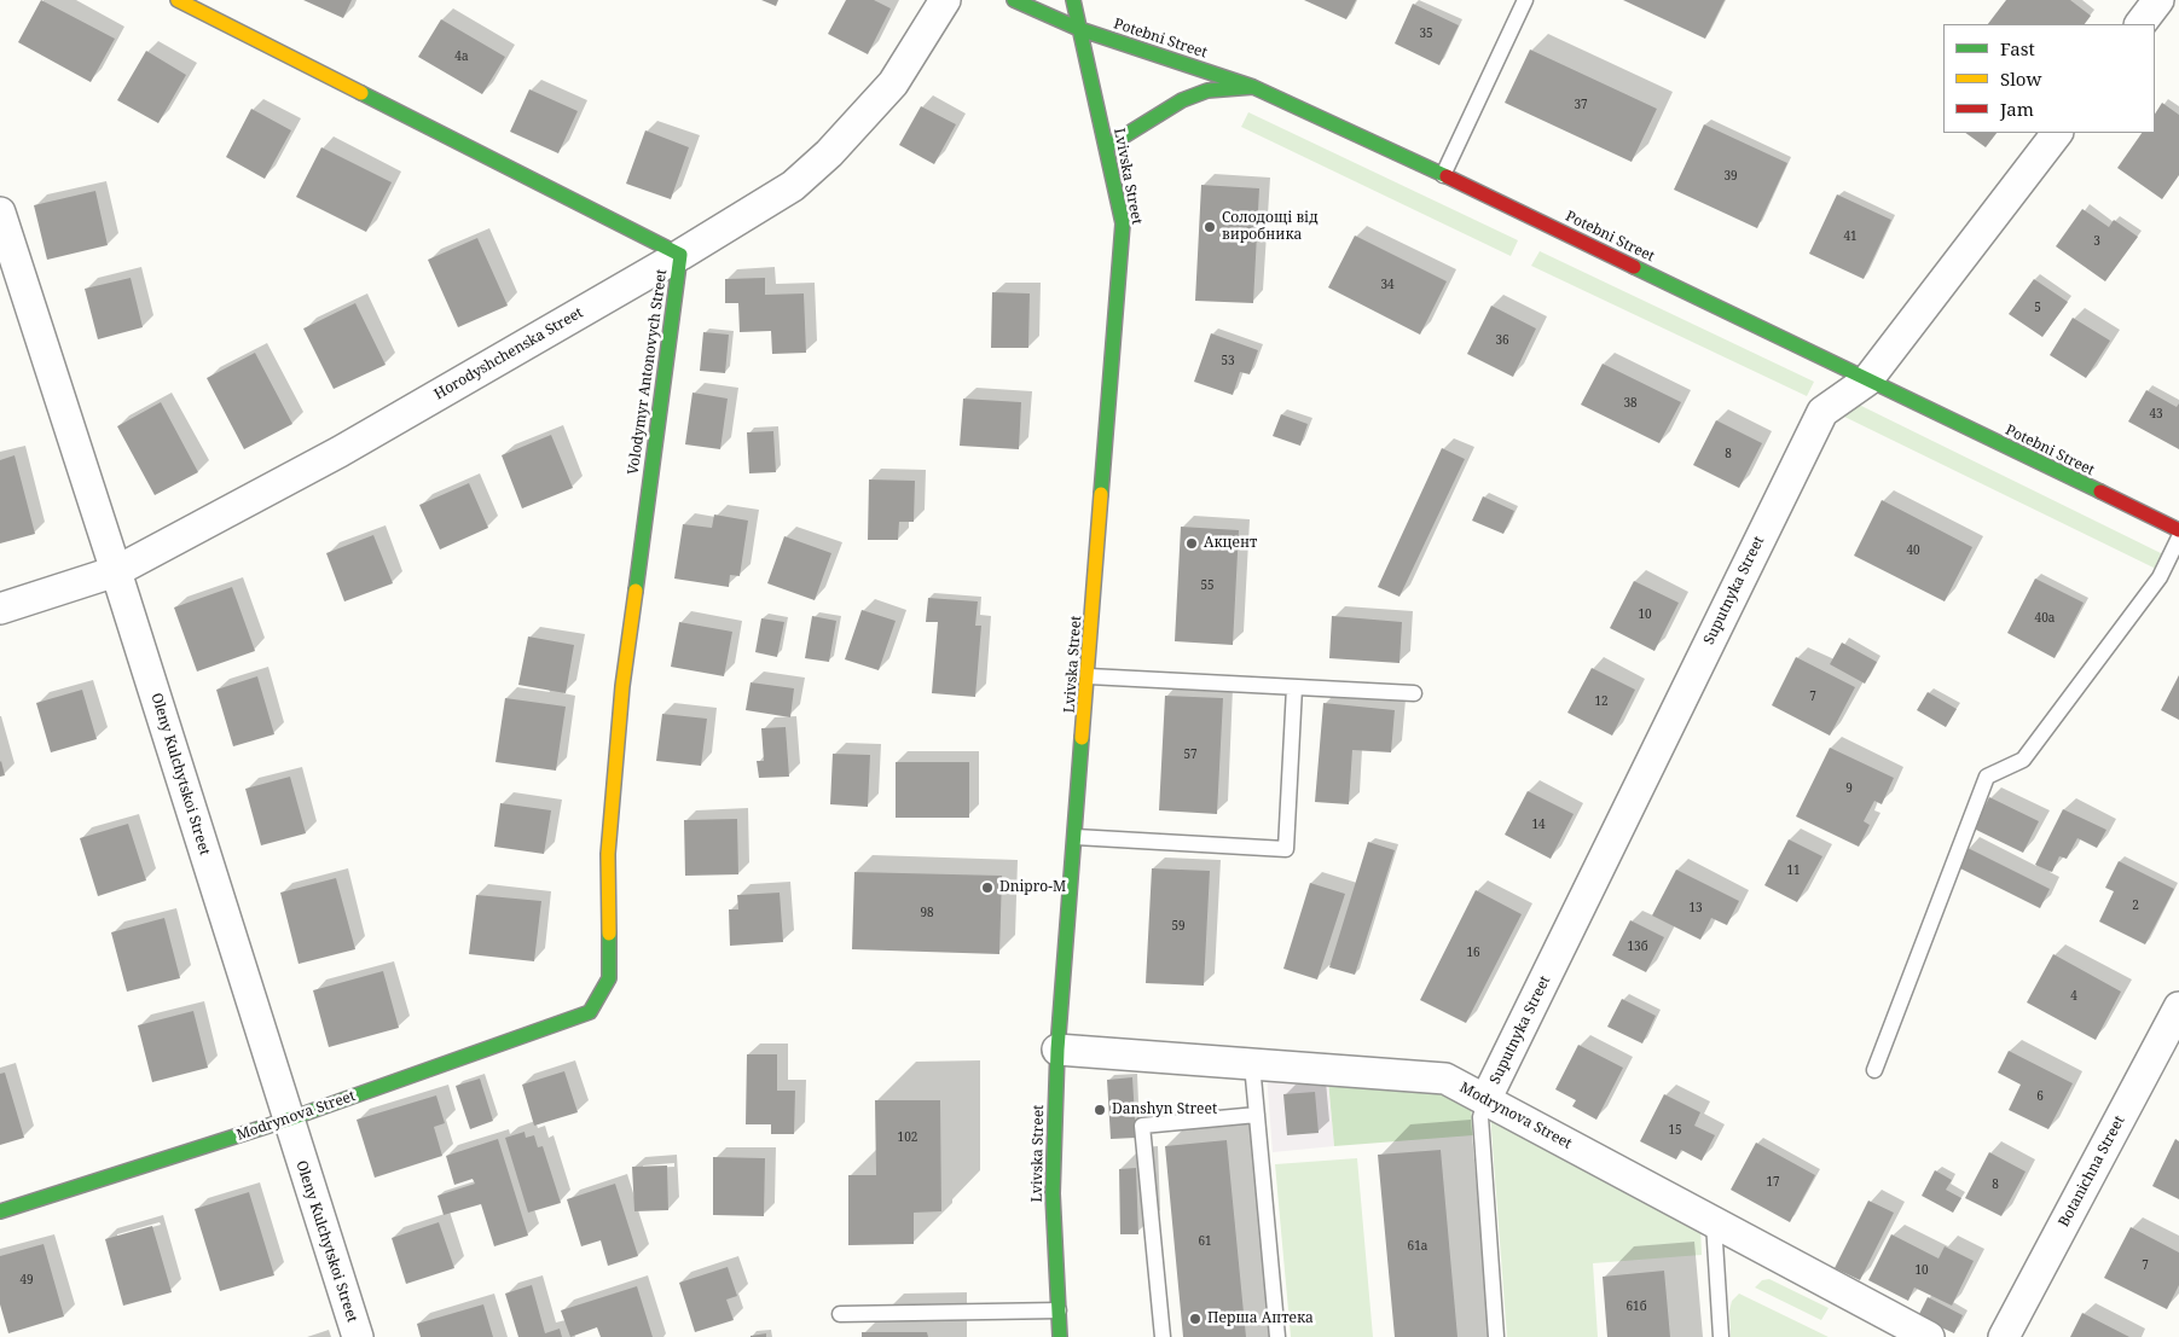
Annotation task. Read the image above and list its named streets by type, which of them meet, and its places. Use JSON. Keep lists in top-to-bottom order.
{
  "streets": {
    "street": [
      "Potebni Street",
      "Lvivska Street",
      "Horodyshchenska Street",
      "Volodymyr Antonovych Street",
      "Suputnyka Street",
      "Oleny Kulchytskoi Street",
      "Modrynova Street",
      "Botanichna Street"
    ]
  },
  "crossings": [
    ["Potebni Street", "Lvivska Street"],
    ["Potebni Street", "Suputnyka Street"],
    ["Lvivska Street", "Modrynova Street"],
    ["Horodyshchenska Street", "Volodymyr Antonovych Street"],
    ["Horodyshchenska Street", "Oleny Kulchytskoi Street"],
    ["Volodymyr Antonovych Street", "Modrynova Street"],
    ["Suputnyka Street", "Modrynova Street"],
    ["Oleny Kulchytskoi Street", "Modrynova Street"]
  ],
  "places": [
    "Солодощі від виробника",
    "Акцент",
    "Dnipro-M",
    "Danshyn Street",
    "Перша Аптека"
  ],
  "house_numbers": [
    "35",
    "4а",
    "37",
    "39",
    "41",
    "3",
    "34",
    "5",
    "36",
    "53",
    "38",
    "43",
    "8",
    "40",
    "55",
    "10",
    "40а",
    "7",
    "12",
    "57",
    "9",
    "14",
    "11",
    "2",
    "13",
    "98",
    "59",
    "13б",
    "16",
    "4",
    "6",
    "15",
    "102",
    "17",
    "8",
    "61",
    "61а",
    "7",
    "10",
    "49",
    "61б"
  ],
  "legend": ["Fast", "Slow", "Jam"]
}
